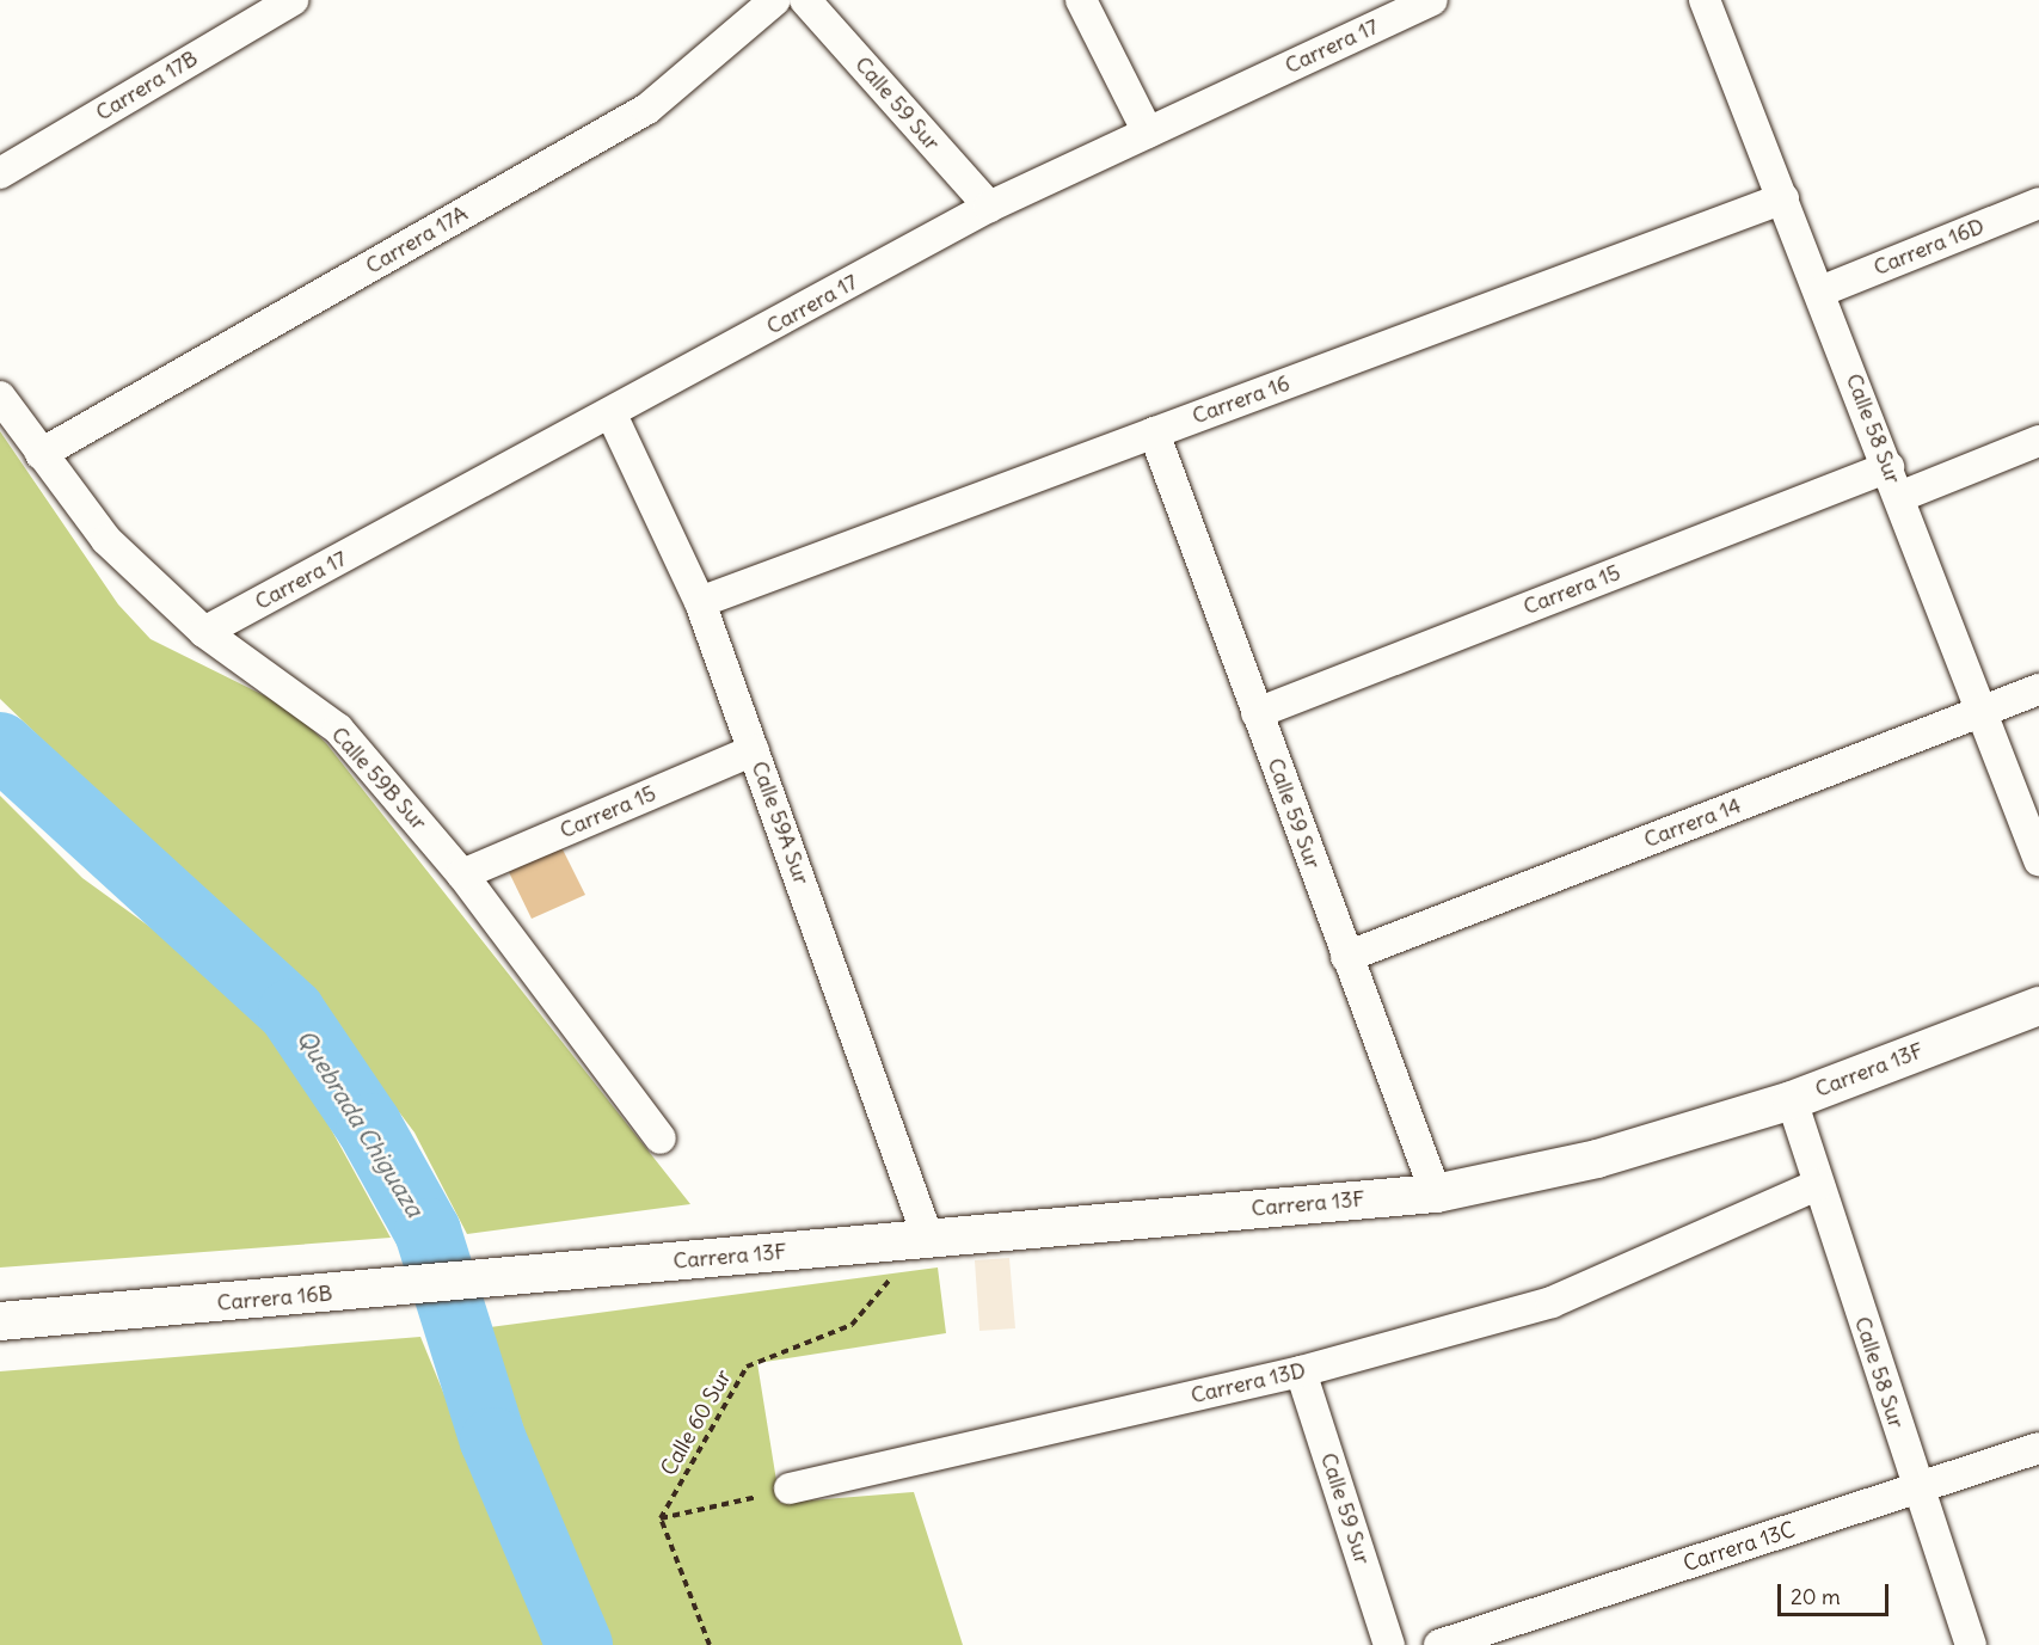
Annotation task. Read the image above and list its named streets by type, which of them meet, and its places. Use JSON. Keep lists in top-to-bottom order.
{
  "streets": {
    "street": [
      "Carrera 17",
      "Carrera 17B",
      "Calle 59 Sur",
      "Carrera 17A",
      "Carrera 16D",
      "Carrera 16",
      "Calle 58 Sur",
      "Carrera 15",
      "Calle 59B Sur",
      "Calle 59A Sur",
      "Carrera 14",
      "Carrera 13F",
      "Carrera 16B",
      "Carrera 13D",
      "Carrera 13C"
    ],
    "path": ["Calle 60 Sur"]
  },
  "crossings": [
    ["Carrera 17", "Calle 59 Sur"],
    ["Carrera 17", "Calle 59B Sur"],
    ["Carrera 17", "Calle 59A Sur"],
    ["Calle 59 Sur", "Carrera 16"],
    ["Calle 59 Sur", "Carrera 15"],
    ["Calle 59 Sur", "Carrera 14"],
    ["Calle 59 Sur", "Carrera 13F"],
    ["Calle 59 Sur", "Carrera 13D"],
    ["Carrera 17A", "Calle 59B Sur"],
    ["Carrera 16D", "Calle 58 Sur"],
    ["Carrera 16", "Calle 58 Sur"],
    ["Carrera 16", "Calle 59A Sur"],
    ["Calle 58 Sur", "Carrera 15"],
    ["Calle 58 Sur", "Carrera 14"],
    ["Calle 58 Sur", "Carrera 13F"],
    ["Calle 58 Sur", "Carrera 13D"],
    ["Calle 58 Sur", "Carrera 13C"],
    ["Carrera 15", "Calle 59B Sur"],
    ["Carrera 15", "Calle 59A Sur"],
    ["Calle 59A Sur", "Carrera 13F"],
    ["Carrera 13F", "Carrera 16B"]
  ],
  "water": ["Quebrada Chiguaza"],
  "scale_bar": "20 m"
}
